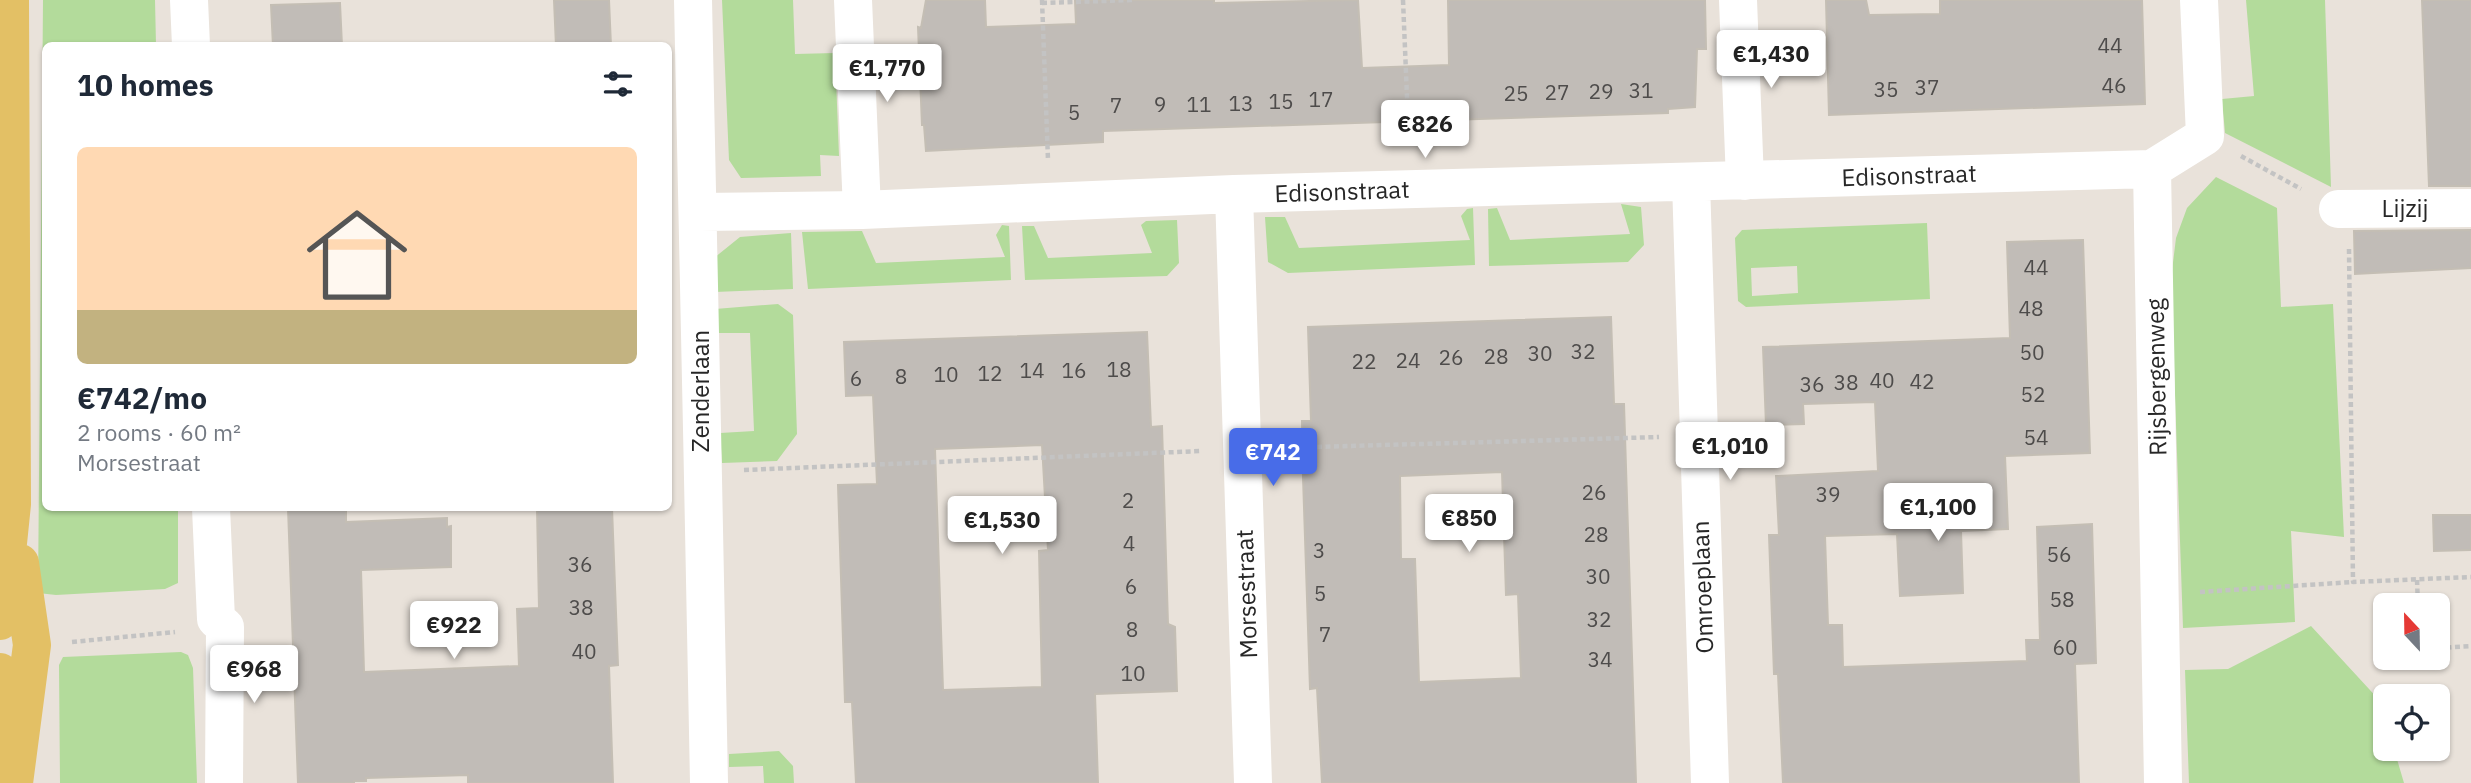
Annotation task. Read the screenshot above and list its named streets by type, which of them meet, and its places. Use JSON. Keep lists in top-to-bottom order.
{
  "streets": {
    "street": [
      "Edisonstraat",
      "Lijzij",
      "Rijsbergenweg",
      "Zenderlaan",
      "Omroeplaan",
      "Morsestraat"
    ]
  },
  "crossings": [
    ["Edisonstraat", "Rijsbergenweg"],
    ["Edisonstraat", "Zenderlaan"],
    ["Edisonstraat", "Omroeplaan"],
    ["Edisonstraat", "Morsestraat"]
  ],
  "house_numbers": [
    "44",
    "46",
    "37",
    "35",
    "31",
    "29",
    "27",
    "25",
    "17",
    "15",
    "13",
    "9",
    "11",
    "7",
    "5",
    "44",
    "48",
    "32",
    "50",
    "30",
    "28",
    "26",
    "24",
    "22",
    "18",
    "14",
    "16",
    "12",
    "10",
    "8",
    "6",
    "40",
    "42",
    "38",
    "36",
    "52",
    "54",
    "26",
    "39",
    "2",
    "28",
    "4",
    "3",
    "56",
    "36",
    "30",
    "6",
    "5",
    "58",
    "38",
    "32",
    "8",
    "7",
    "60",
    "40",
    "34",
    "10"
  ],
  "north": "top",
  "page": {
    "price": [
      "€1,430",
      "€1,770",
      "€826",
      "€1,010",
      "€742",
      "€1,100",
      "€850",
      "€1,530",
      "€922",
      "€968"
    ],
    "heading": "10 homes",
    "list": [
      {
        "name": "€742/mo",
        "note": "2 rooms · 60 m² · Morsestraat"
      }
    ]
  }
}
